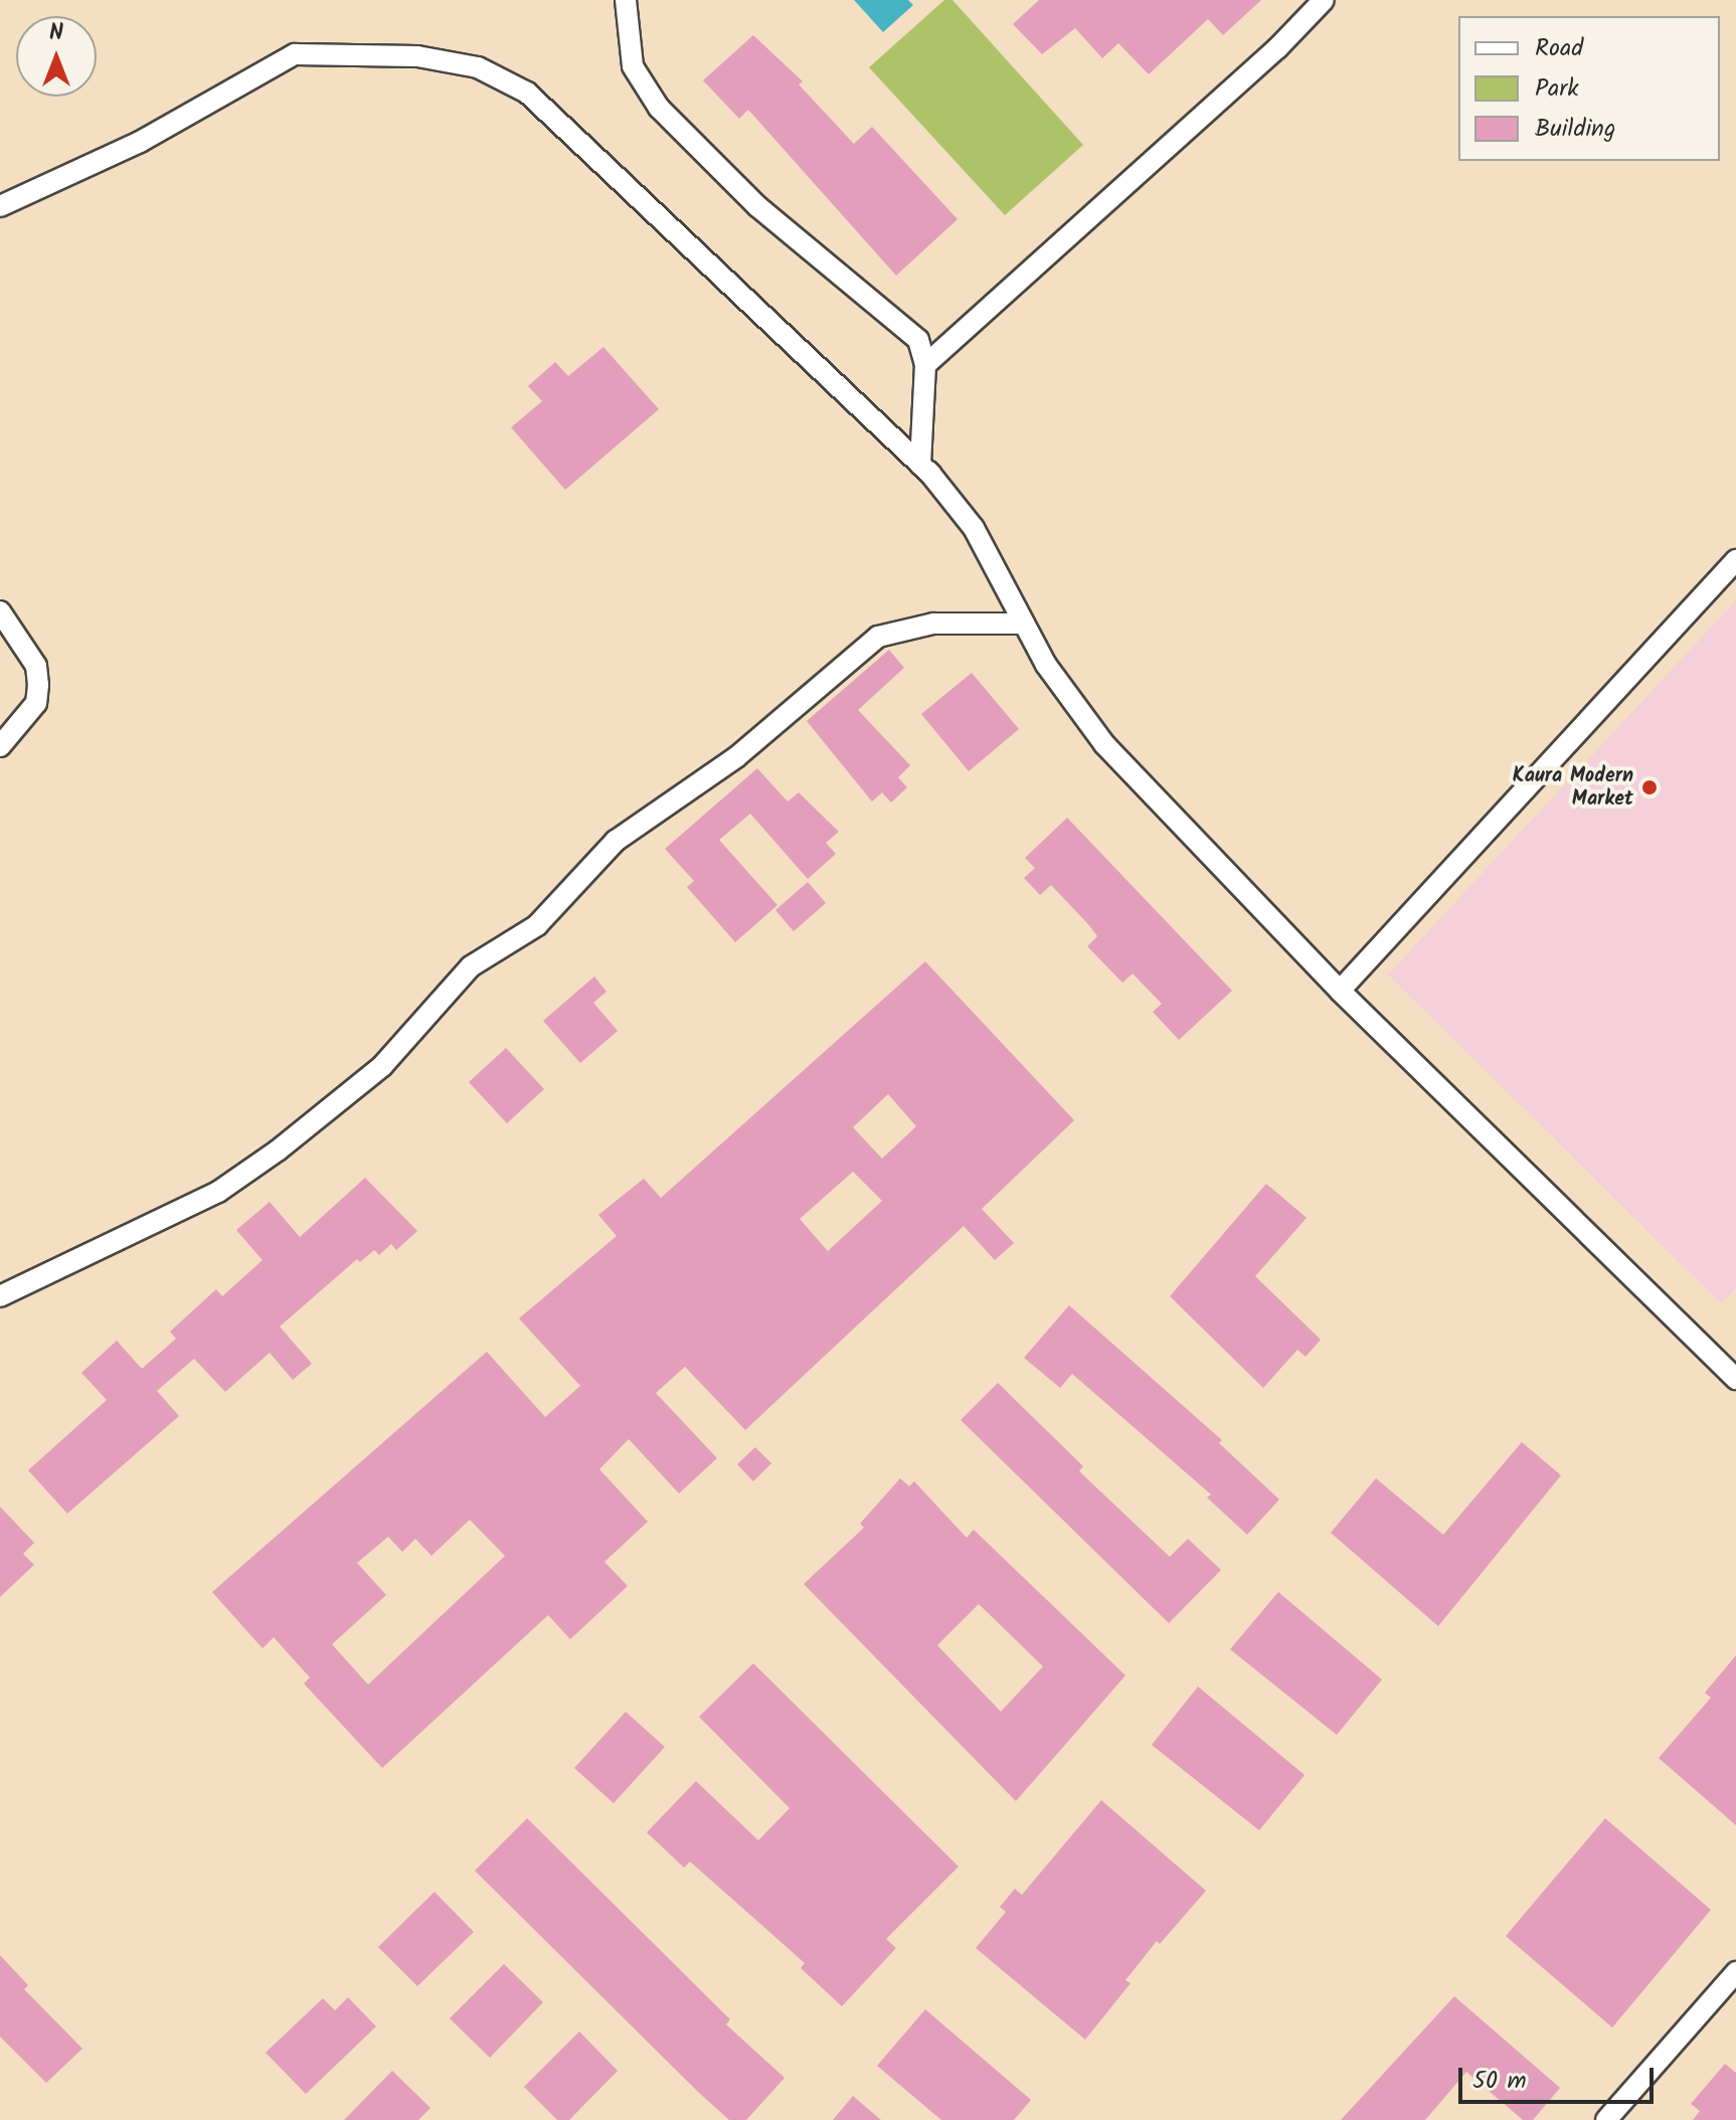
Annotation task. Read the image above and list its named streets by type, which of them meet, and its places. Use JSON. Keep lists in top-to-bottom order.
{
  "places": ["Kaura Modern Market"],
  "legend": ["Road", "Park", "Building"],
  "scale_bar": "50 m",
  "north": "top"
}
